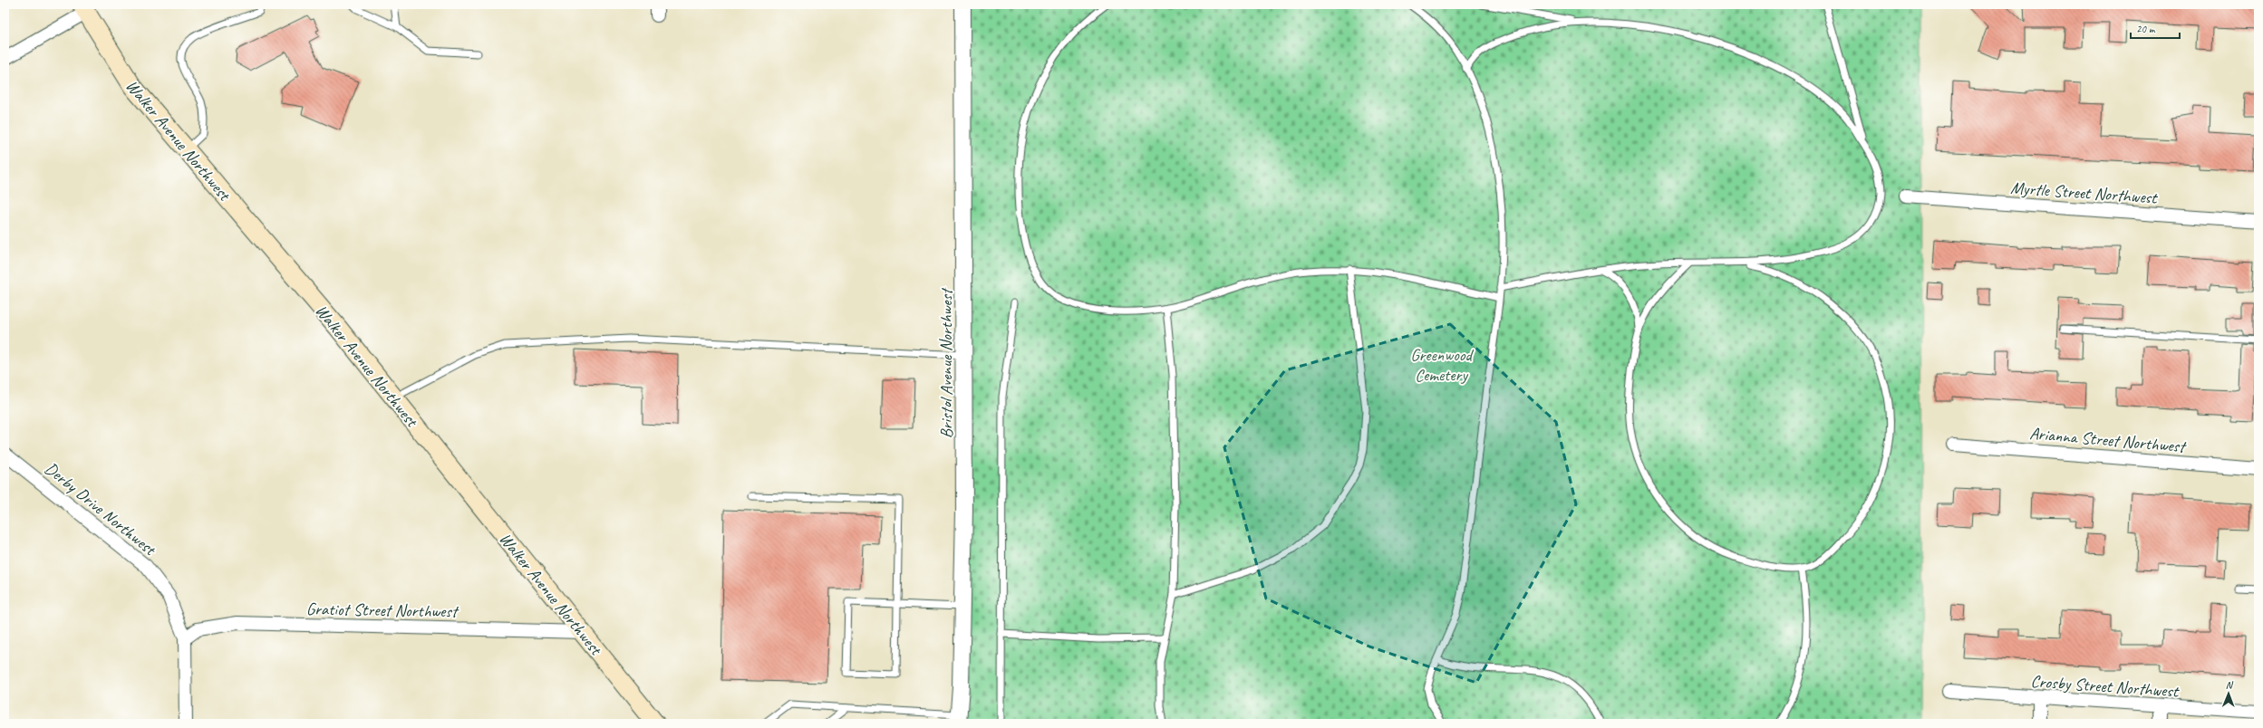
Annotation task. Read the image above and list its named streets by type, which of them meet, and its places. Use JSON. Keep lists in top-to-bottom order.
{
  "streets": {
    "main road": ["Walker Avenue Northwest"],
    "street": [
      "Myrtle Street Northwest",
      "Bristol Avenue Northwest",
      "Arianna Street Northwest",
      "Derby Drive Northwest",
      "Gratiot Street Northwest",
      "Crosby Street Northwest"
    ]
  },
  "crossings": [
    ["Walker Avenue Northwest", "Gratiot Street Northwest"],
    ["Derby Drive Northwest", "Gratiot Street Northwest"]
  ],
  "parks": ["Greenwood Cemetery"],
  "scale_bar": "20 m",
  "north": "top"
}
